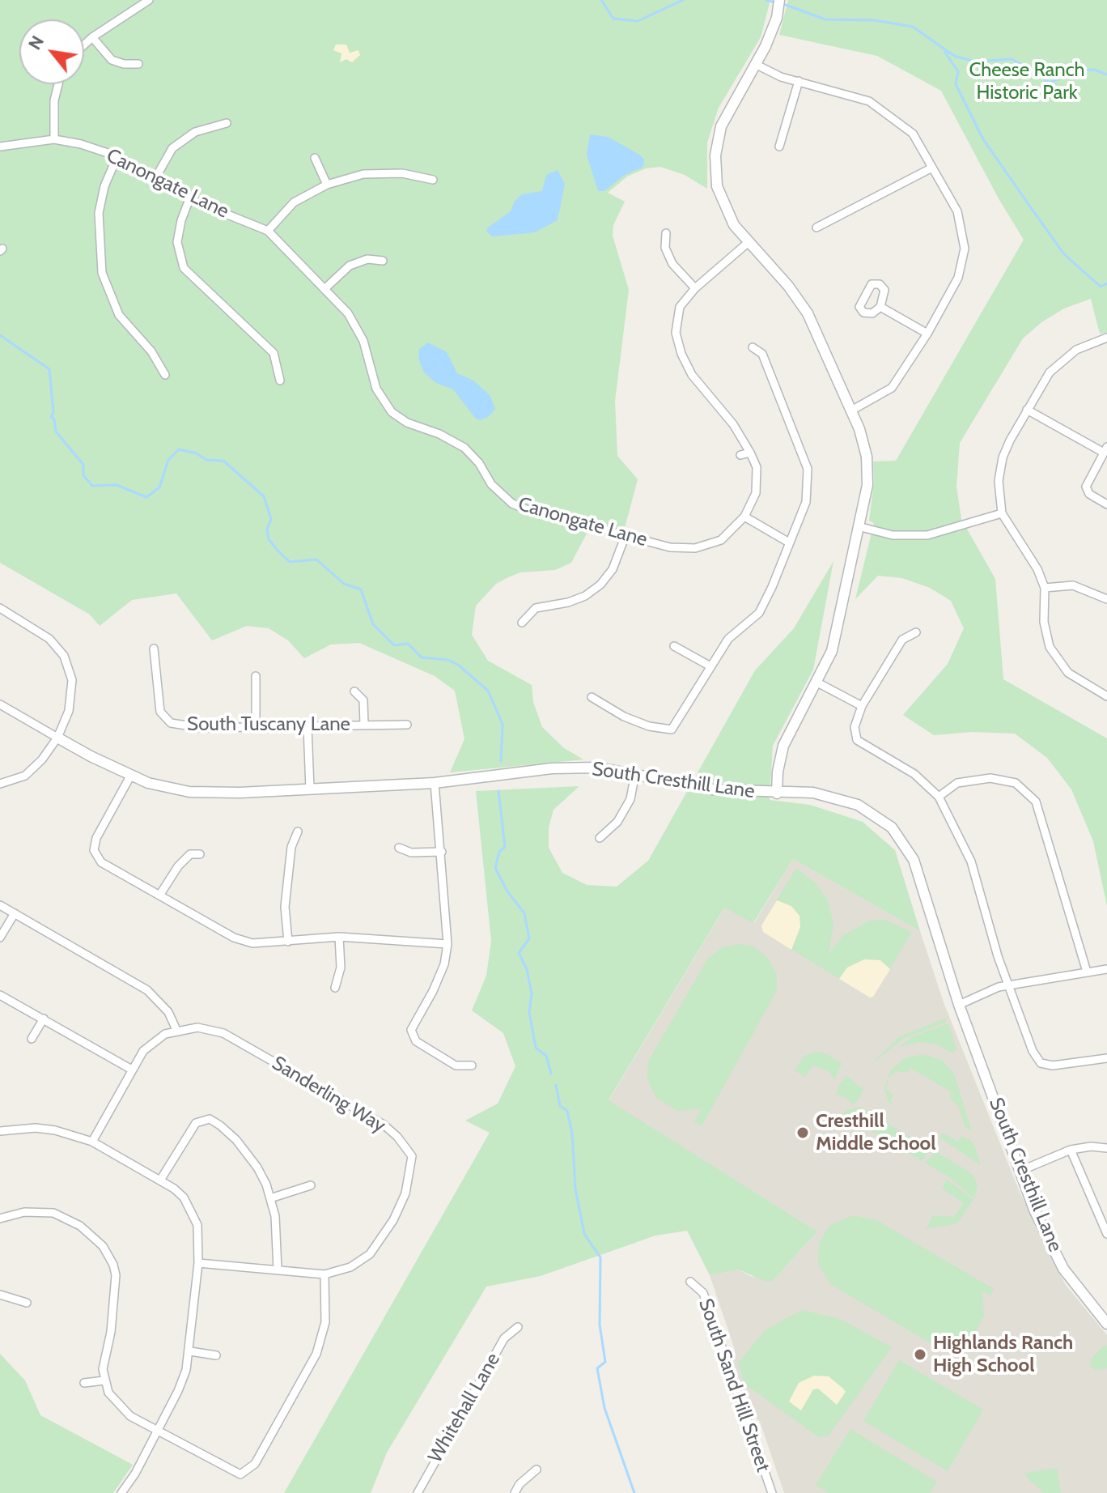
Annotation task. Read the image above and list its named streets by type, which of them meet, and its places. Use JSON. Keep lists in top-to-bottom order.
{
  "streets": {
    "street": [
      "Canongate Lane",
      "South Tuscany Lane",
      "South Cresthill Lane",
      "Sanderling Way",
      "South Sand Hill Street",
      "Whitehall Lane"
    ]
  },
  "parks": ["Cheese Ranch Historic Park"],
  "places": ["Cresthill Middle School", "Highlands Ranch High School"],
  "north": "top left"
}
